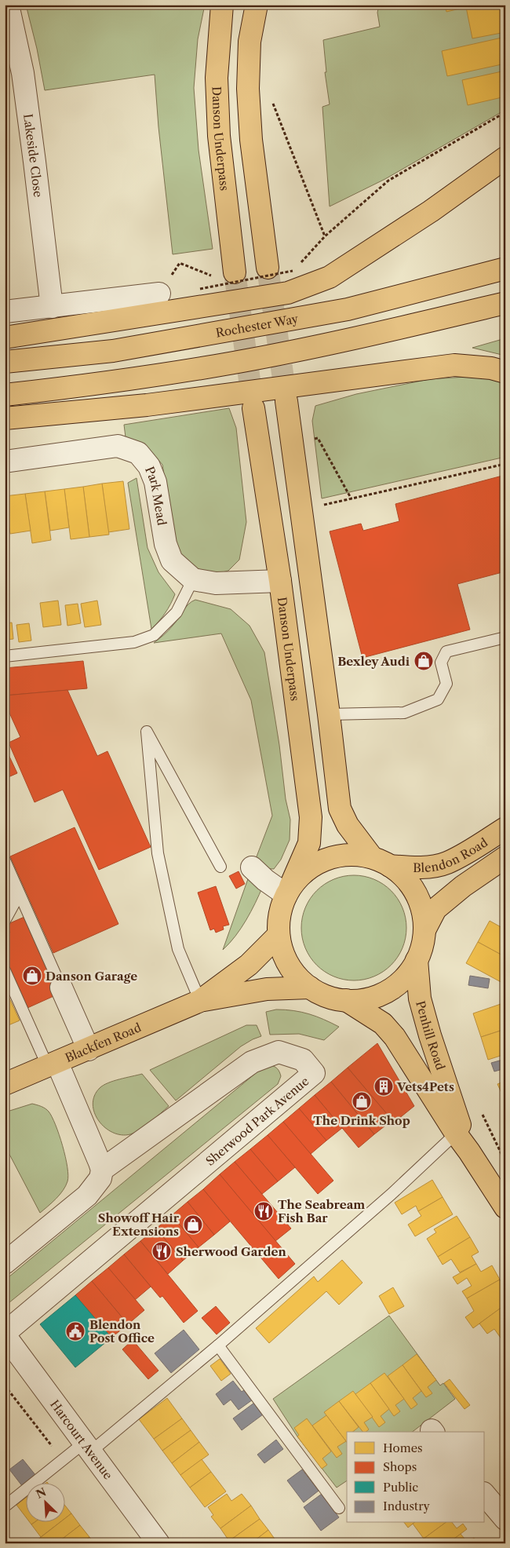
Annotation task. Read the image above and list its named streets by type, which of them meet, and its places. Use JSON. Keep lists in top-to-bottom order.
{
  "streets": {
    "main road": [
      "Danson Underpass",
      "Rochester Way",
      "Blendon Road",
      "Penhill Road",
      "Blackfen Road"
    ],
    "street": [
      "Lakeside Close",
      "Park Mead",
      "Sherwood Park Avenue",
      "Harcourt Avenue"
    ]
  },
  "crossings": [
    ["Danson Underpass", "Penhill Road"],
    ["Blendon Road", "Penhill Road"],
    ["Penhill Road", "Blackfen Road"],
    ["Sherwood Park Avenue", "Harcourt Avenue"]
  ],
  "places": {
    "shop": [
      "Bexley Audi",
      "Danson Garage",
      "The Drink Shop",
      "Showoff Hair Extensions"
    ],
    "building": ["Vets4Pets"],
    "restaurant": ["The Seabream Fish Bar", "Sherwood Garden"],
    "public building": ["Blendon Post Office"]
  },
  "legend": [
    "Homes",
    "Shops",
    "Public",
    "Industry"
  ],
  "north": "top left"
}
